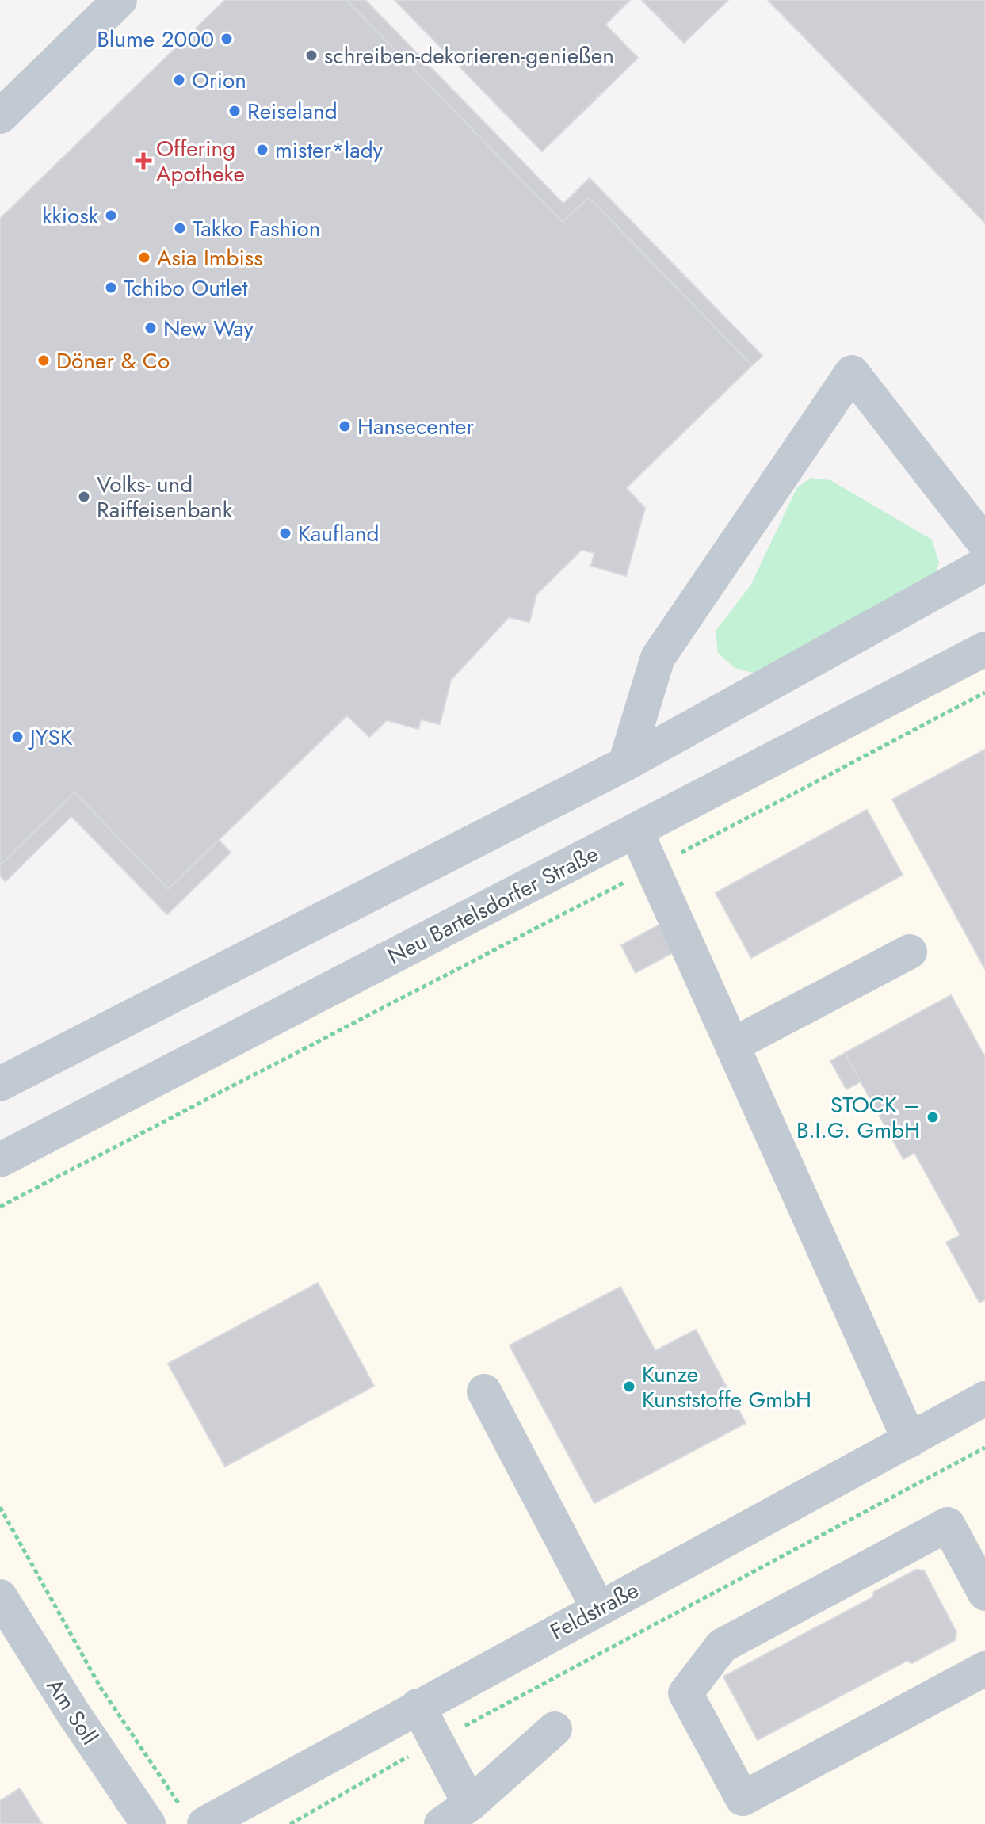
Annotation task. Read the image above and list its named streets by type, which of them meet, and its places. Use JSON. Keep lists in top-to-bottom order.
{
  "streets": {
    "street": ["Neu Bartelsdorfer Straße", "Feldstraße", "Am Soll"]
  },
  "places": {
    "other": [
      "Blume 2000",
      "schreiben-dekorieren-genießen",
      "Orion",
      "Reiseland",
      "mister*lady",
      "kkiosk",
      "Takko Fashion",
      "Asia Imbiss",
      "Tchibo Outlet",
      "New Way",
      "Döner & Co",
      "Hansecenter",
      "Volks- und Raiffeisenbank",
      "Kaufland",
      "JYSK",
      "STOCK – B.I.G. GmbH",
      "Kunze Kunststoffe GmbH"
    ],
    "health": ["Offering Apotheke"]
  }
}
